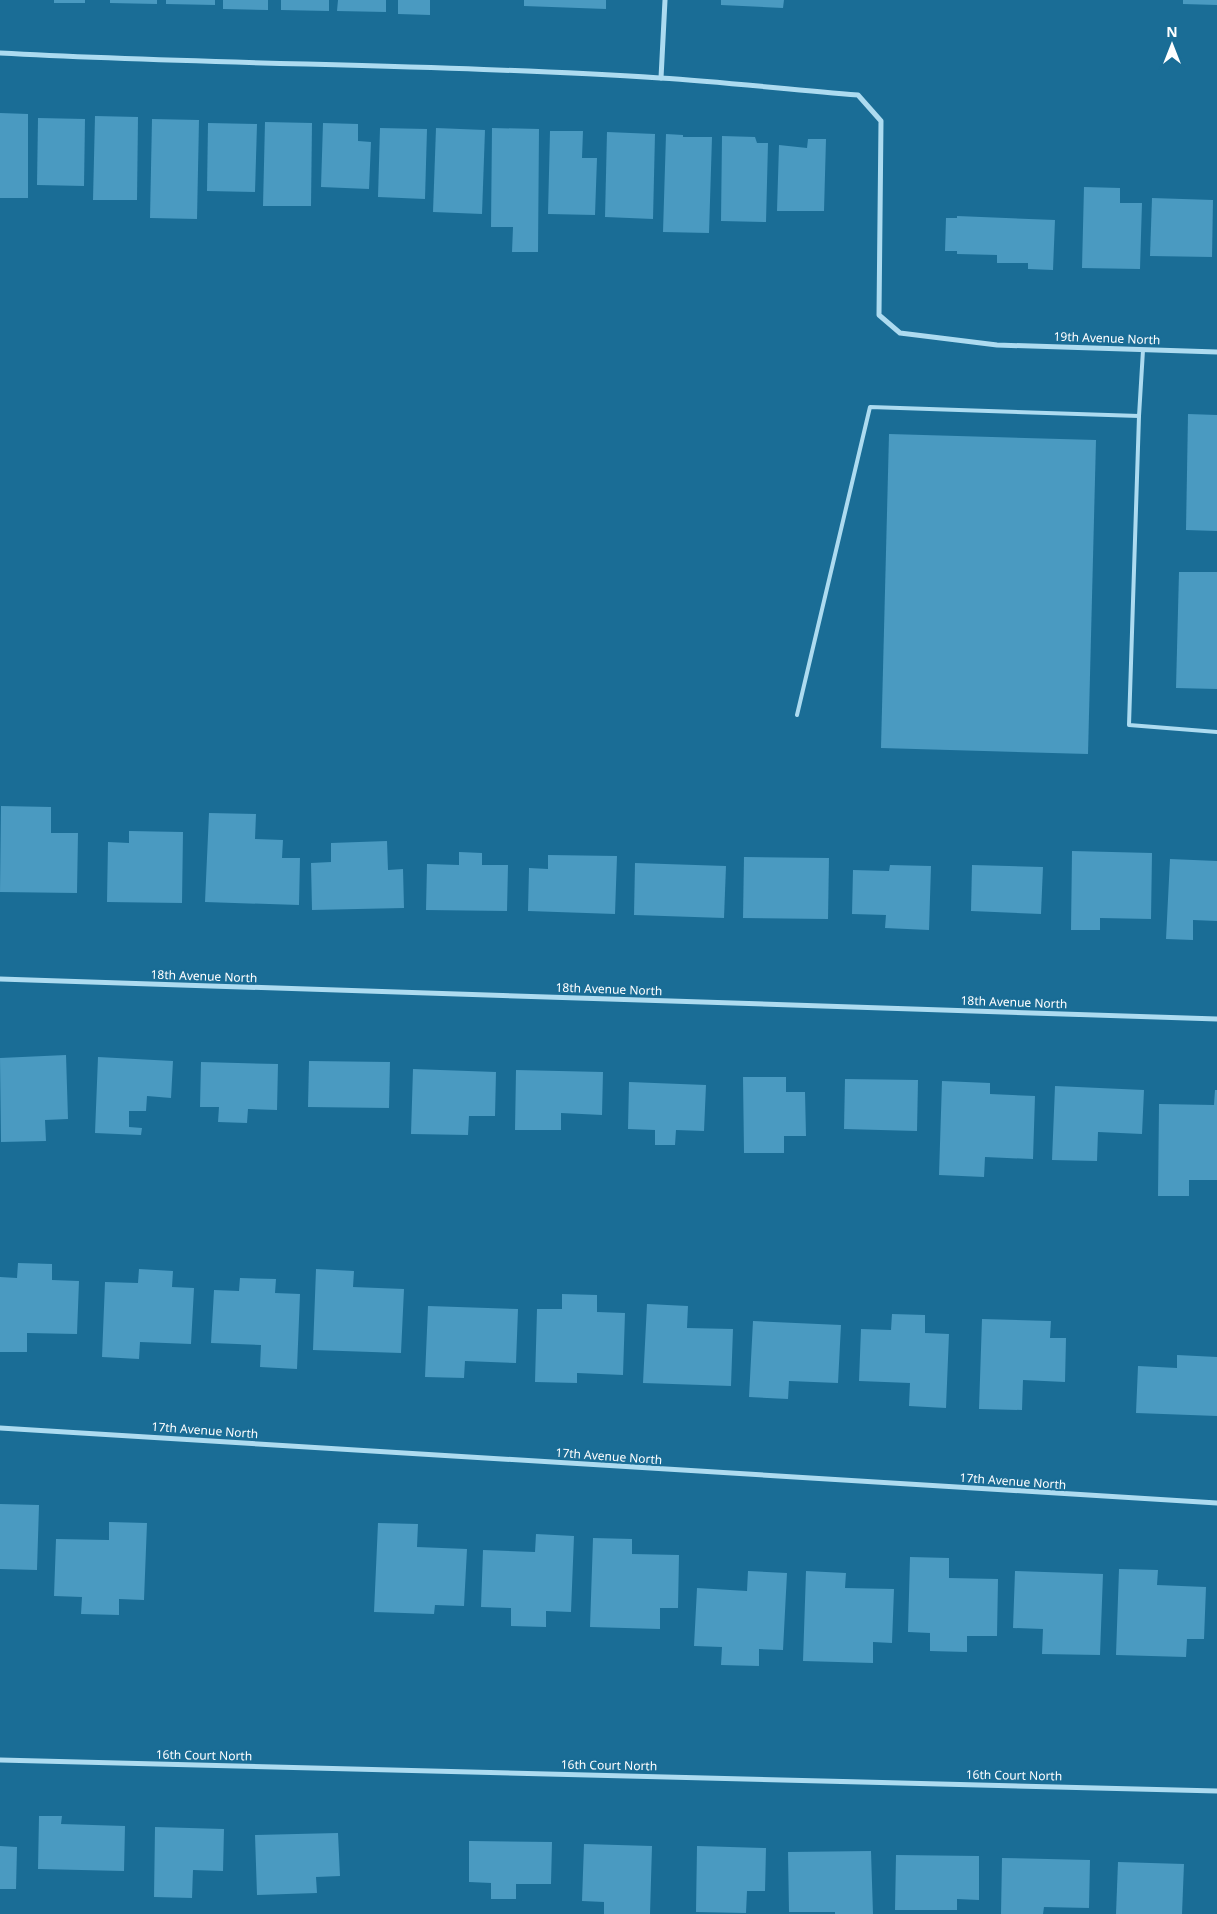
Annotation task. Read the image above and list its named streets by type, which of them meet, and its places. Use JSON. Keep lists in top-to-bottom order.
{
  "streets": {
    "street": [
      "19th Avenue North",
      "18th Avenue North",
      "17th Avenue North",
      "16th Court North"
    ]
  },
  "north": "top"
}
